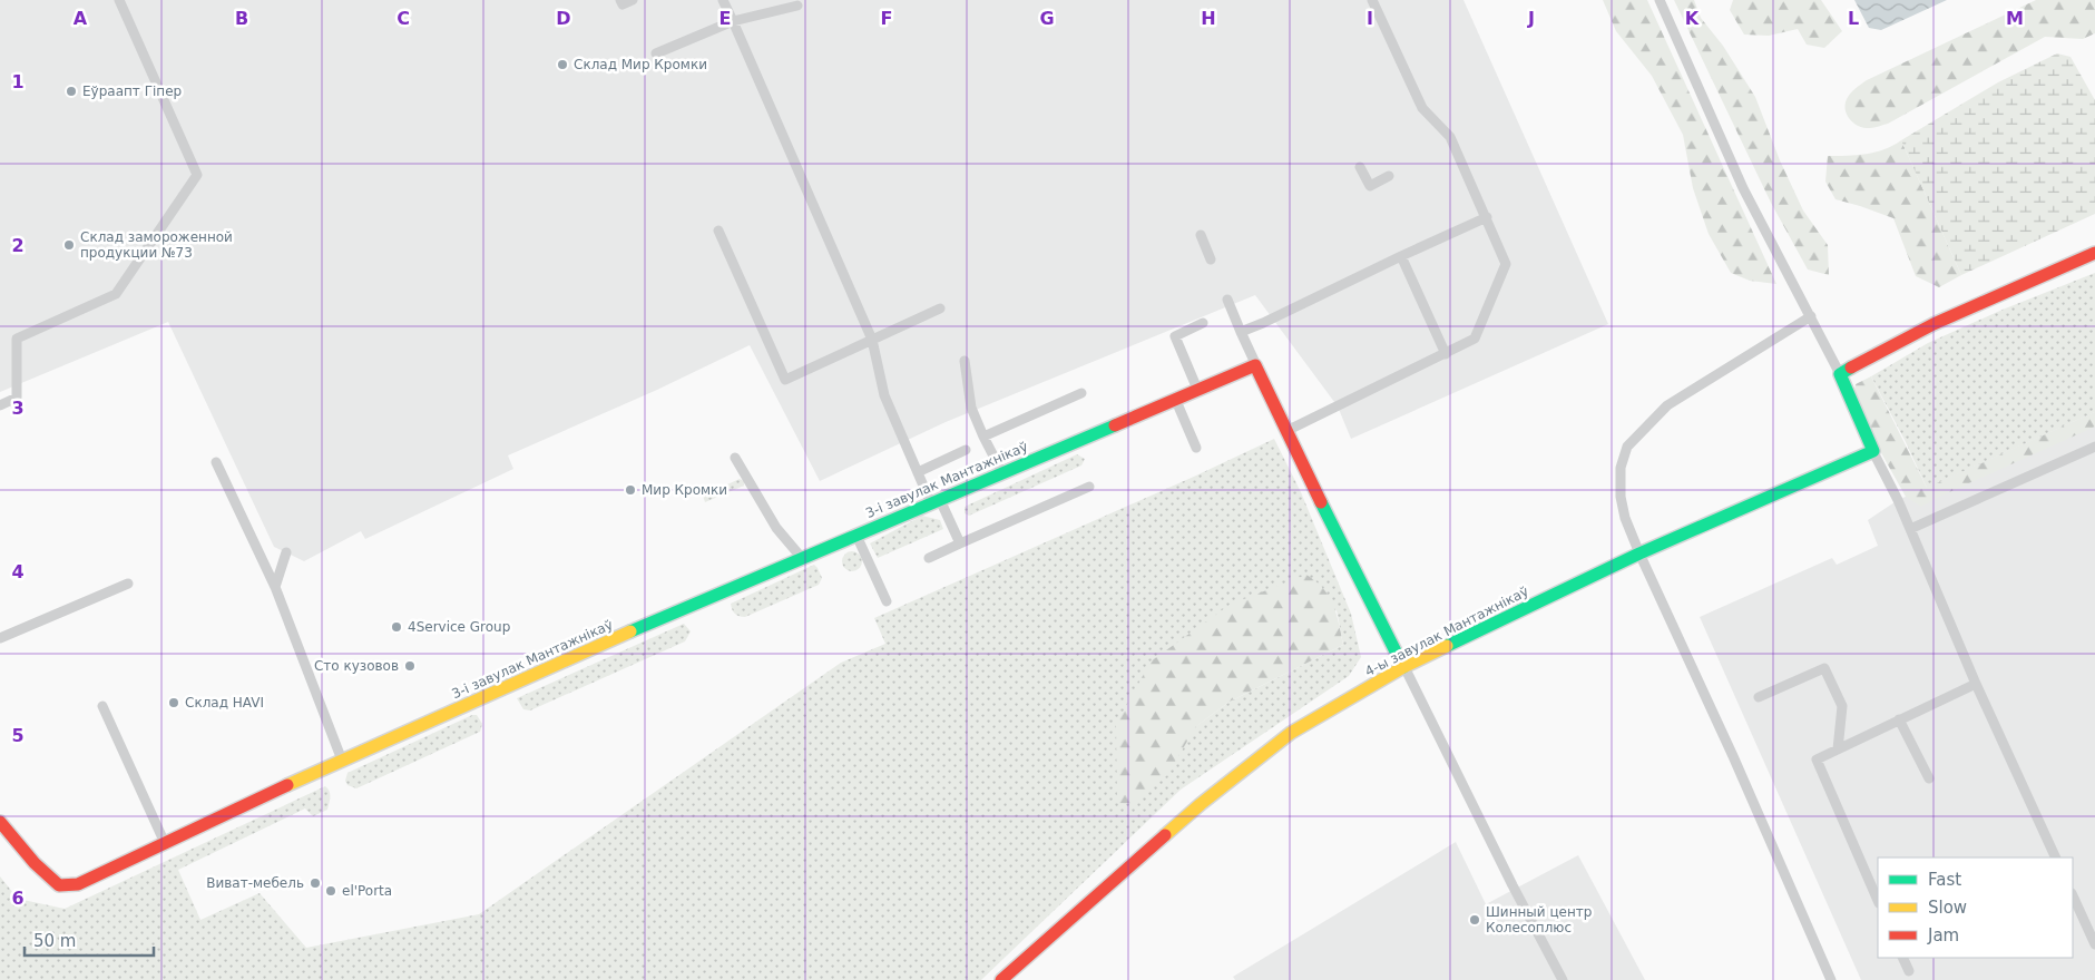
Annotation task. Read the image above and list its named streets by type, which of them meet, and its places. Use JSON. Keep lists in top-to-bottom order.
{
  "streets": {
    "street": ["3-і завулак Мантажнікаў", "4-ы завулак Мантажнікаў"]
  },
  "places": [
    "Склад Мир Кромки",
    "Еўраапт Гіпер",
    "Склад замороженной продукции №73",
    "Мир Кромки",
    "4Service Group",
    "Сто кузовов",
    "Склад HAVI",
    "Виват-мебель",
    "el'Porta",
    "Шинный центр Колесоплюс"
  ],
  "legend": ["Fast", "Slow", "Jam"],
  "scale_bar": "50 m",
  "grid": {
    "columns": [
      "A",
      "B",
      "C",
      "D",
      "E",
      "F",
      "G",
      "H",
      "I",
      "J",
      "K",
      "L",
      "M"
    ],
    "rows": [
      "1",
      "2",
      "3",
      "4",
      "5",
      "6"
    ]
  }
}
